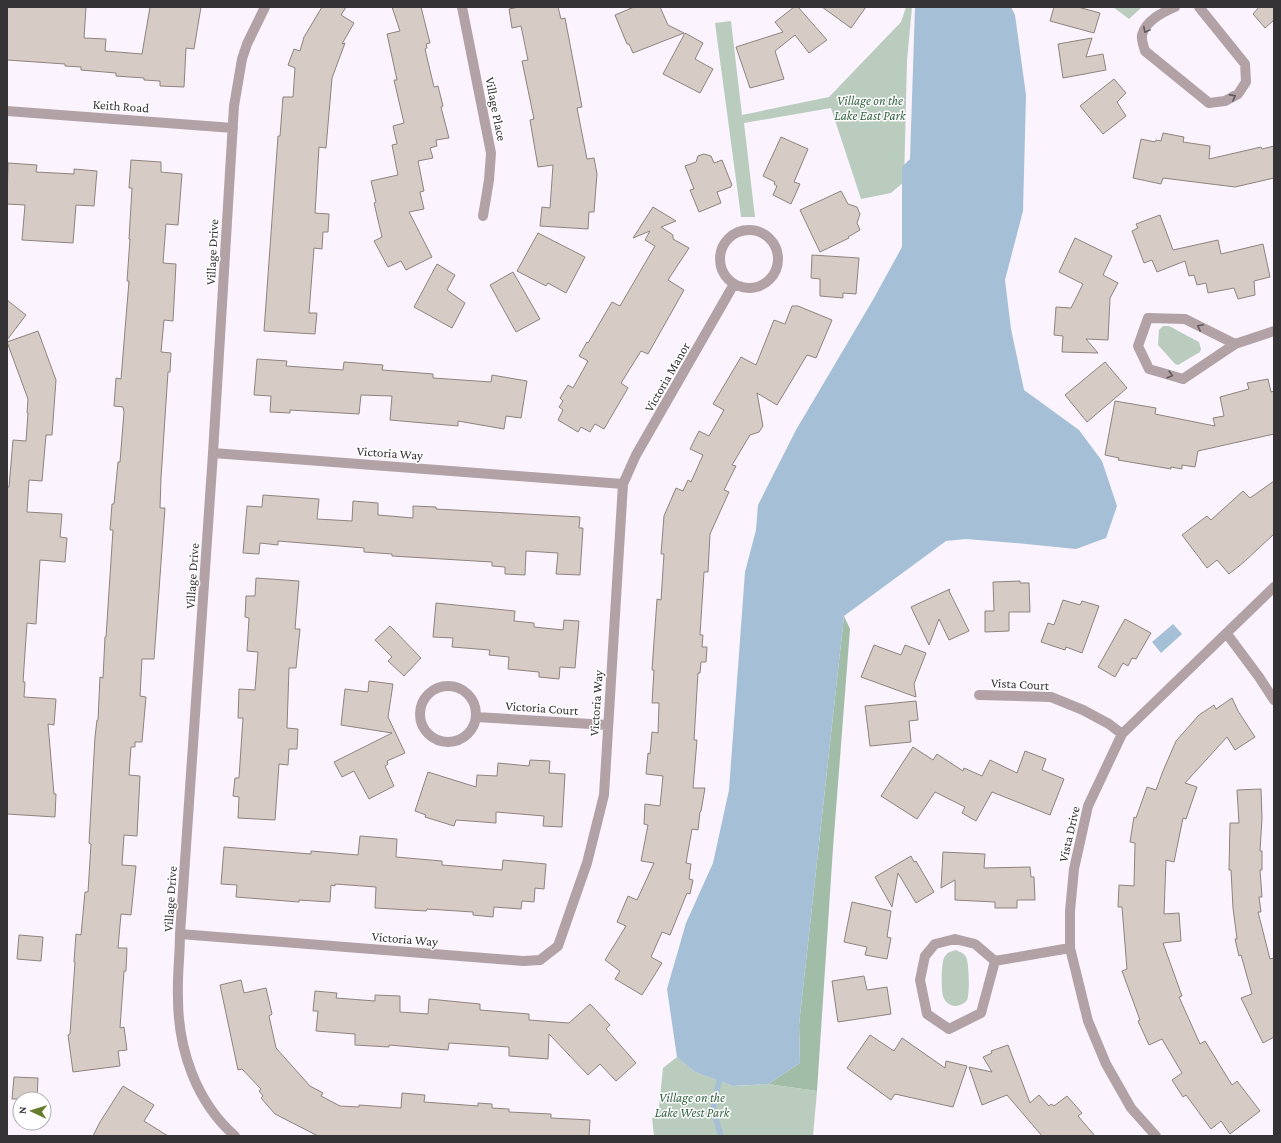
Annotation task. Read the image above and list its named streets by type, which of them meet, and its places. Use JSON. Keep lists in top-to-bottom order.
{
  "streets": {
    "street": [
      "Keith Road",
      "Village Place",
      "Village Drive",
      "Victoria Manor",
      "Victoria Way",
      "Vista Court",
      "Victoria Court",
      "Vista Drive"
    ]
  },
  "crossings": [
    ["Keith Road", "Village Drive"],
    ["Village Drive", "Victoria Way"],
    ["Victoria Manor", "Victoria Way"],
    ["Victoria Way", "Victoria Court"],
    ["Vista Court", "Vista Drive"]
  ],
  "parks": ["Village on the Lake East Park", "Village on the Lake West Park"],
  "north": "left"
}
